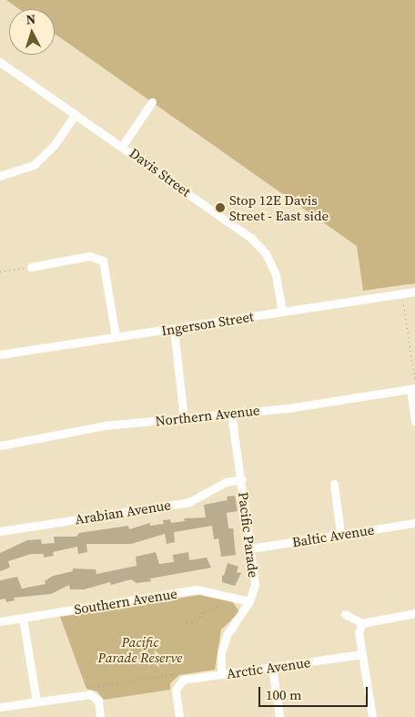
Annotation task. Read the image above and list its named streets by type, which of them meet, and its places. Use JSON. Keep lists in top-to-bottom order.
{
  "streets": {
    "street": [
      "Davis Street",
      "Ingerson Street",
      "Northern Avenue",
      "Arabian Avenue",
      "Pacific Parade",
      "Baltic Avenue",
      "Southern Avenue",
      "Arctic Avenue"
    ]
  },
  "crossings": [
    ["Davis Street", "Ingerson Street"],
    ["Northern Avenue", "Pacific Parade"],
    ["Arabian Avenue", "Pacific Parade"],
    ["Pacific Parade", "Baltic Avenue"],
    ["Pacific Parade", "Southern Avenue"],
    ["Pacific Parade", "Arctic Avenue"]
  ],
  "parks": ["Pacific Parade Reserve"],
  "places": ["Stop 12E Davis Street - East side"],
  "scale_bar": "100 m",
  "north": "top"
}
